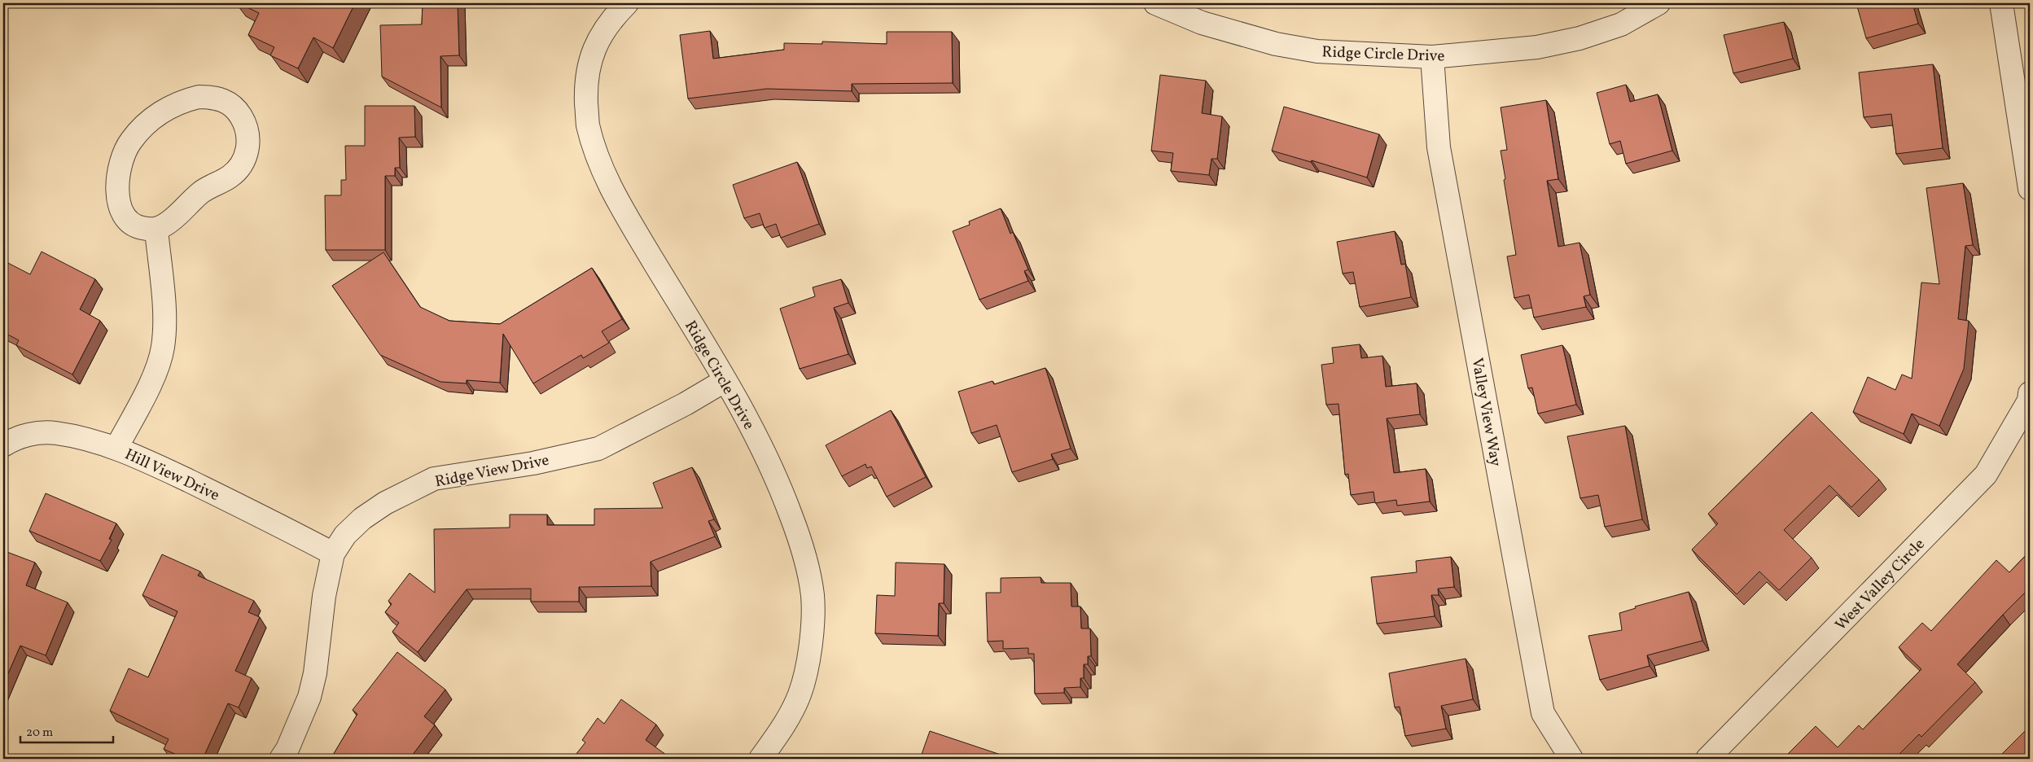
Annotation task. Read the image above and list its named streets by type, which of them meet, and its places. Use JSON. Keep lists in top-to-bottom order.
{
  "streets": {
    "street": [
      "Ridge Circle Drive",
      "Valley View Way",
      "Ridge View Drive",
      "Hill View Drive",
      "West Valley Circle"
    ]
  },
  "crossings": [
    ["Ridge Circle Drive", "Valley View Way"],
    ["Ridge Circle Drive", "Ridge View Drive"],
    ["Ridge View Drive", "Hill View Drive"]
  ],
  "scale_bar": "20 m"
}
